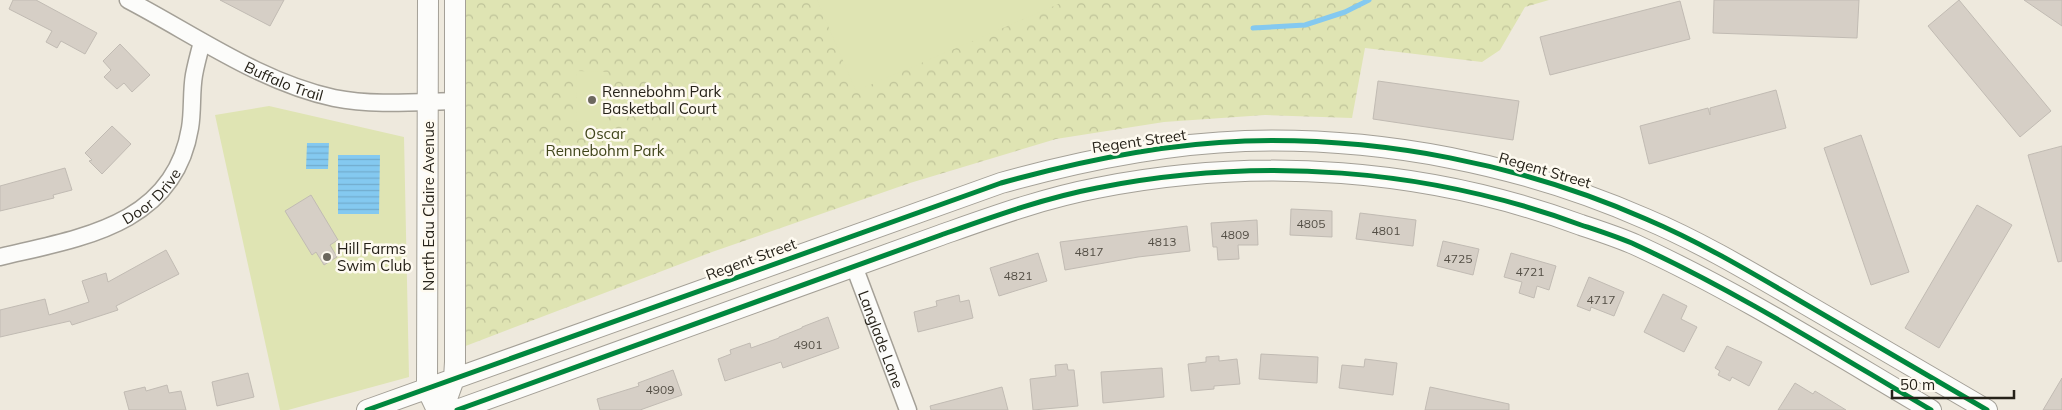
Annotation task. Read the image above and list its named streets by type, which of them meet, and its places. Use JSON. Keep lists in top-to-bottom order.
{
  "streets": {
    "street": [
      "Buffalo Trail",
      "Regent Street",
      "Door Drive",
      "North Eau Claire Avenue",
      "Langlade Lane"
    ]
  },
  "crossings": [
    ["Buffalo Trail", "Door Drive"],
    ["Buffalo Trail", "North Eau Claire Avenue"],
    ["Regent Street", "North Eau Claire Avenue"]
  ],
  "parks": ["Oscar Rennebohm Park"],
  "places": ["Rennebohm Park Basketball Court", "Hill Farms Swim Club"],
  "house_numbers": [
    "4805",
    "4801",
    "4809",
    "4813",
    "4817",
    "4725",
    "4721",
    "4821",
    "4717",
    "4901",
    "4909"
  ],
  "scale_bar": "50 m"
}
